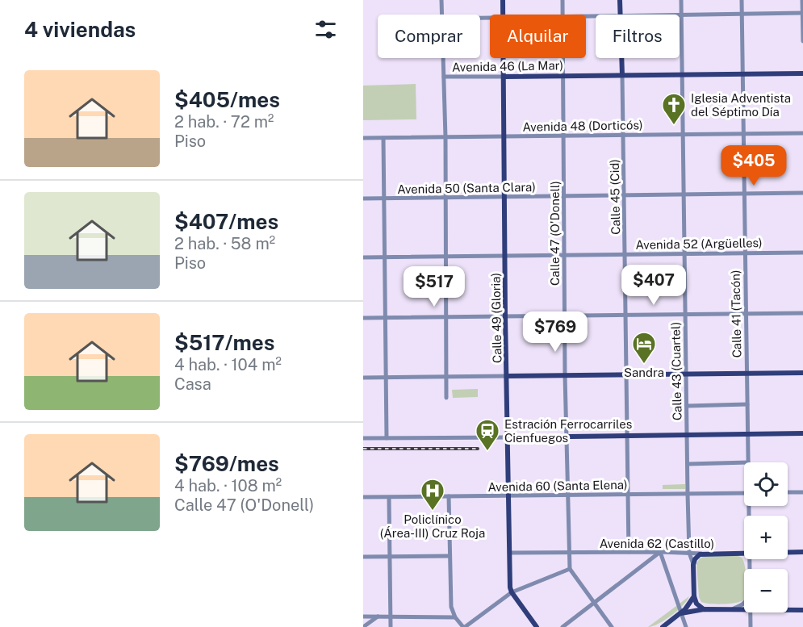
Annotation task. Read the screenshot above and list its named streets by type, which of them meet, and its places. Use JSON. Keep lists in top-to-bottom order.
{
  "streets": {
    "main road": [
      "Avenida 46 (La Mar)",
      "Calle 45 (Cid)",
      "Calle 49 (Gloria)",
      "Calle 43 (Cuartel)",
      "Avenida 62 (Castillo)"
    ],
    "street": [
      "Avenida 48 (Dorticós)",
      "Avenida 50 (Santa Clara)",
      "Calle 47 (O'Donell)",
      "Avenida 52 (Argüelles)",
      "Calle 41 (Tacón)",
      "Avenida 60 (Santa Elena)"
    ]
  },
  "crossings": [
    ["Avenida 46 (La Mar)", "Calle 45 (Cid)"],
    ["Avenida 46 (La Mar)", "Calle 47 (O'Donell)"],
    ["Avenida 46 (La Mar)", "Calle 41 (Tacón)"],
    ["Avenida 46 (La Mar)", "Calle 49 (Gloria)"],
    ["Avenida 46 (La Mar)", "Calle 43 (Cuartel)"],
    ["Avenida 48 (Dorticós)", "Calle 45 (Cid)"],
    ["Avenida 48 (Dorticós)", "Calle 47 (O'Donell)"],
    ["Avenida 48 (Dorticós)", "Calle 41 (Tacón)"],
    ["Avenida 48 (Dorticós)", "Calle 49 (Gloria)"],
    ["Avenida 48 (Dorticós)", "Calle 43 (Cuartel)"],
    ["Avenida 50 (Santa Clara)", "Calle 45 (Cid)"],
    ["Avenida 50 (Santa Clara)", "Calle 47 (O'Donell)"],
    ["Avenida 50 (Santa Clara)", "Calle 41 (Tacón)"],
    ["Avenida 50 (Santa Clara)", "Calle 49 (Gloria)"],
    ["Avenida 50 (Santa Clara)", "Calle 43 (Cuartel)"],
    ["Calle 45 (Cid)", "Avenida 52 (Argüelles)"],
    ["Calle 45 (Cid)", "Avenida 60 (Santa Elena)"],
    ["Calle 45 (Cid)", "Avenida 62 (Castillo)"],
    ["Calle 47 (O'Donell)", "Avenida 52 (Argüelles)"],
    ["Calle 47 (O'Donell)", "Avenida 60 (Santa Elena)"],
    ["Calle 47 (O'Donell)", "Avenida 62 (Castillo)"],
    ["Avenida 52 (Argüelles)", "Calle 41 (Tacón)"],
    ["Avenida 52 (Argüelles)", "Calle 49 (Gloria)"],
    ["Avenida 52 (Argüelles)", "Calle 43 (Cuartel)"],
    ["Calle 49 (Gloria)", "Avenida 60 (Santa Elena)"],
    ["Calle 49 (Gloria)", "Avenida 62 (Castillo)"],
    ["Calle 43 (Cuartel)", "Avenida 60 (Santa Elena)"],
    ["Calle 43 (Cuartel)", "Avenida 62 (Castillo)"]
  ],
  "places": {
    "church": ["Iglesia Adventista del Séptimo Día"],
    "hotel": ["Sandra"],
    "station": ["Estración Ferrocarriles Cienfuegos"],
    "hospital": ["Policlínico (Área-III) Cruz Roja"]
  },
  "page": {
    "heading": "4 viviendas",
    "chip": ["Comprar", "Alquilar", "Filtros"],
    "list": [
      {
        "name": "$405/mes",
        "note": "2 hab. · 72 m² · Piso"
      },
      {
        "name": "$407/mes",
        "note": "2 hab. · 58 m² · Piso"
      },
      {
        "name": "$517/mes",
        "note": "4 hab. · 104 m² · Casa"
      },
      {
        "name": "$769/mes",
        "note": "4 hab. · 108 m² · Calle 47 (O'Donell)"
      }
    ],
    "price": [
      "$405",
      "$407",
      "$517",
      "$769"
    ],
    "map_buttons": ["+", "−"]
  }
}
